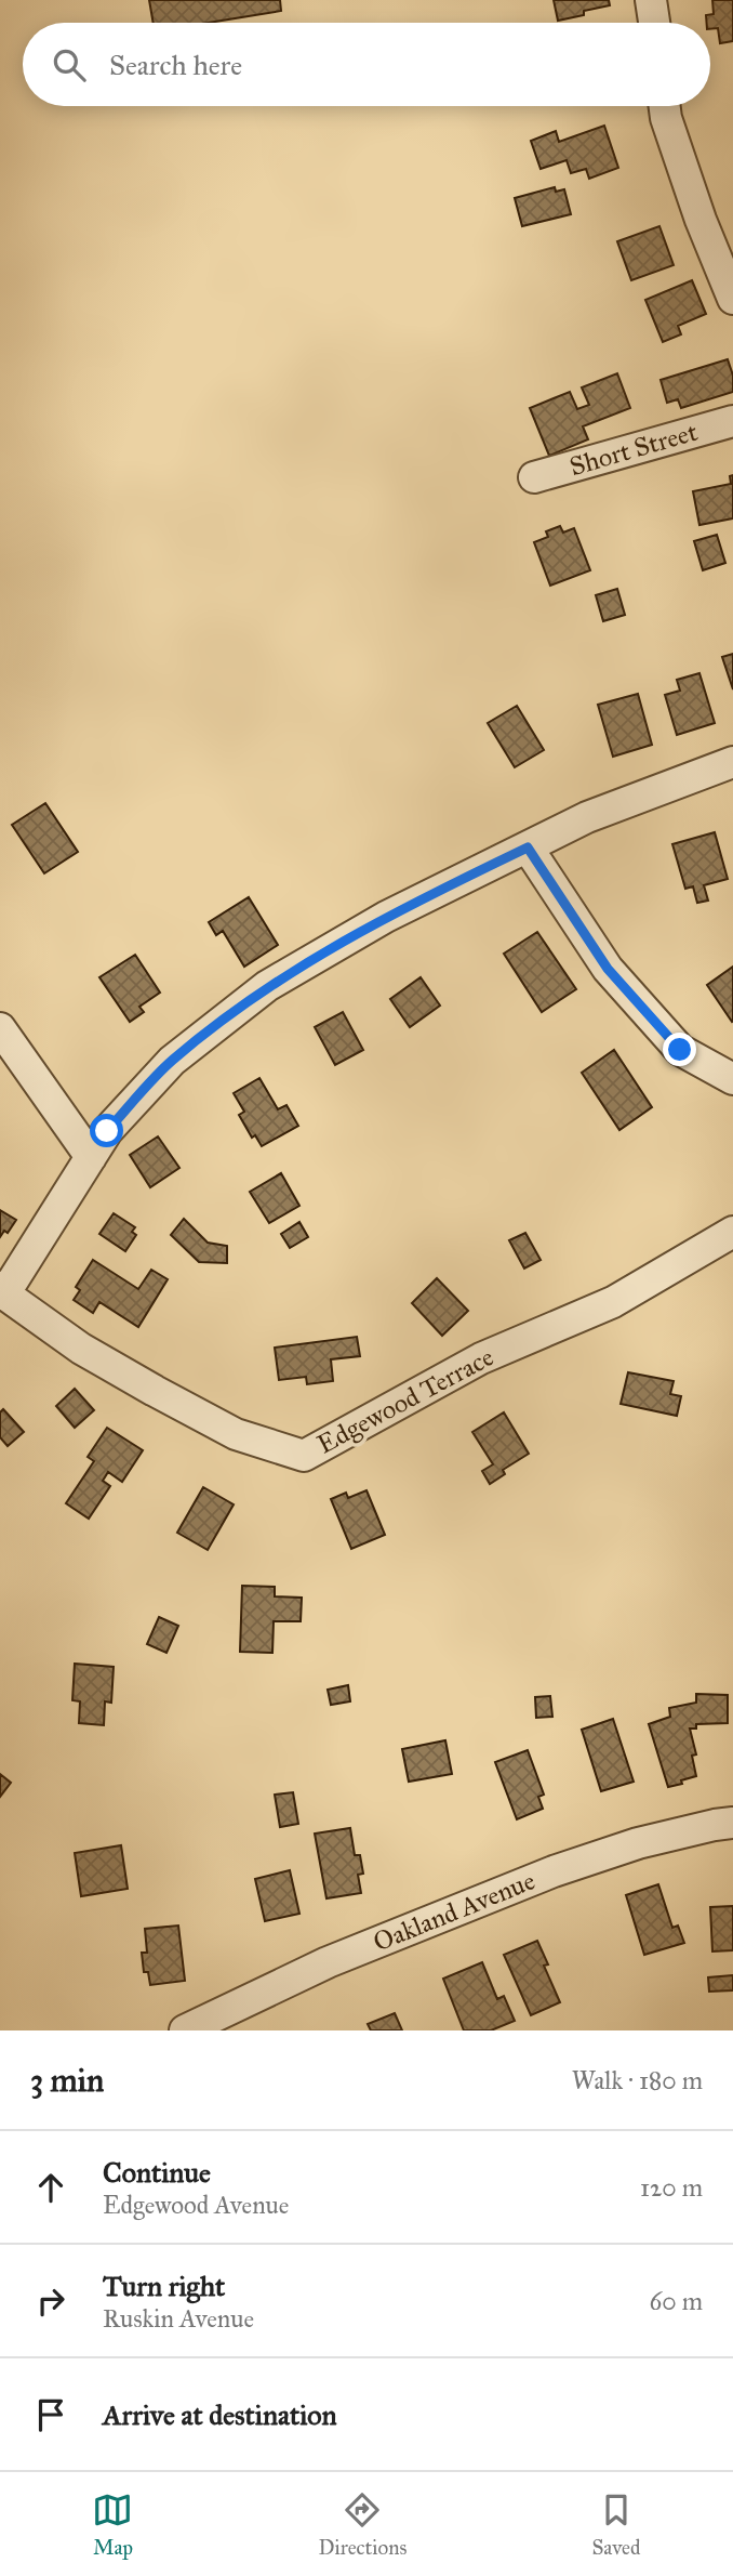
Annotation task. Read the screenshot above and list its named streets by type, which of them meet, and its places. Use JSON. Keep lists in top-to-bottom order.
{
  "streets": {
    "street": ["Short Street", "Edgewood Terrace", "Oakland Avenue"]
  },
  "page": {
    "search": "Search here",
    "heading": ["3 min", "Walk · 180 m"],
    "list": [
      ["Continue", "Edgewood Avenue", "120 m"],
      ["Turn right", "Ruskin Avenue", "60 m"],
      "Arrive at destination"
    ],
    "nav": ["Map", "Directions", "Saved"]
  }
}
